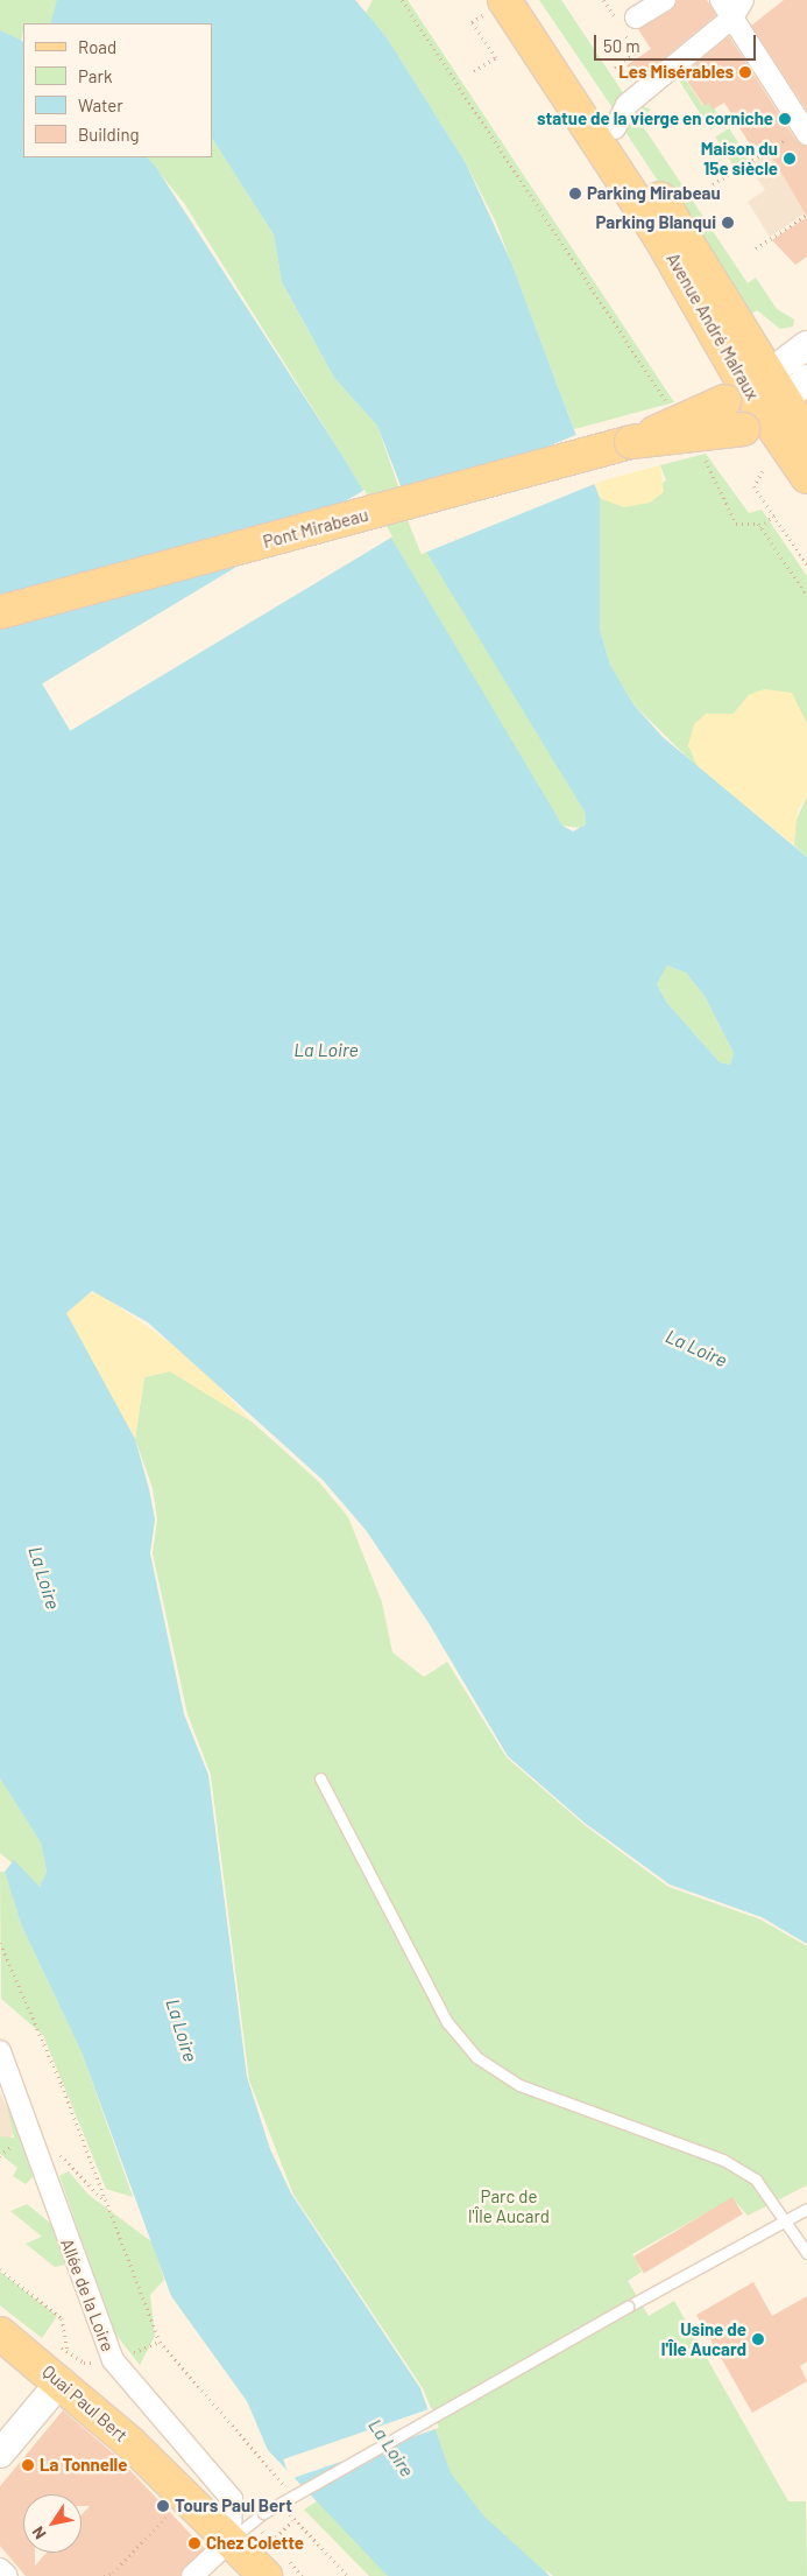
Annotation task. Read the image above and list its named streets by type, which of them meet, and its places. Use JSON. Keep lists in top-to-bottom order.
{
  "streets": {
    "main road": ["Avenue André Malraux", "Pont Mirabeau", "Quai Paul Bert"],
    "street": ["Allée de la Loire"]
  },
  "crossings": [
    ["Avenue André Malraux", "Pont Mirabeau"],
    ["Allée de la Loire", "Quai Paul Bert"]
  ],
  "water": ["La Loire"],
  "parks": ["Parc de l'Île Aucard"],
  "places": [
    "Les Misérables",
    "statue de la vierge en corniche",
    "Maison du 15e siècle",
    "Parking Mirabeau",
    "Parking Blanqui",
    "Usine de l'Île Aucard",
    "La Tonnelle",
    "Tours Paul Bert",
    "Chez Colette"
  ],
  "legend": [
    "Road",
    "Park",
    "Water",
    "Building"
  ],
  "scale_bar": "50 m",
  "north": "bottom left"
}
